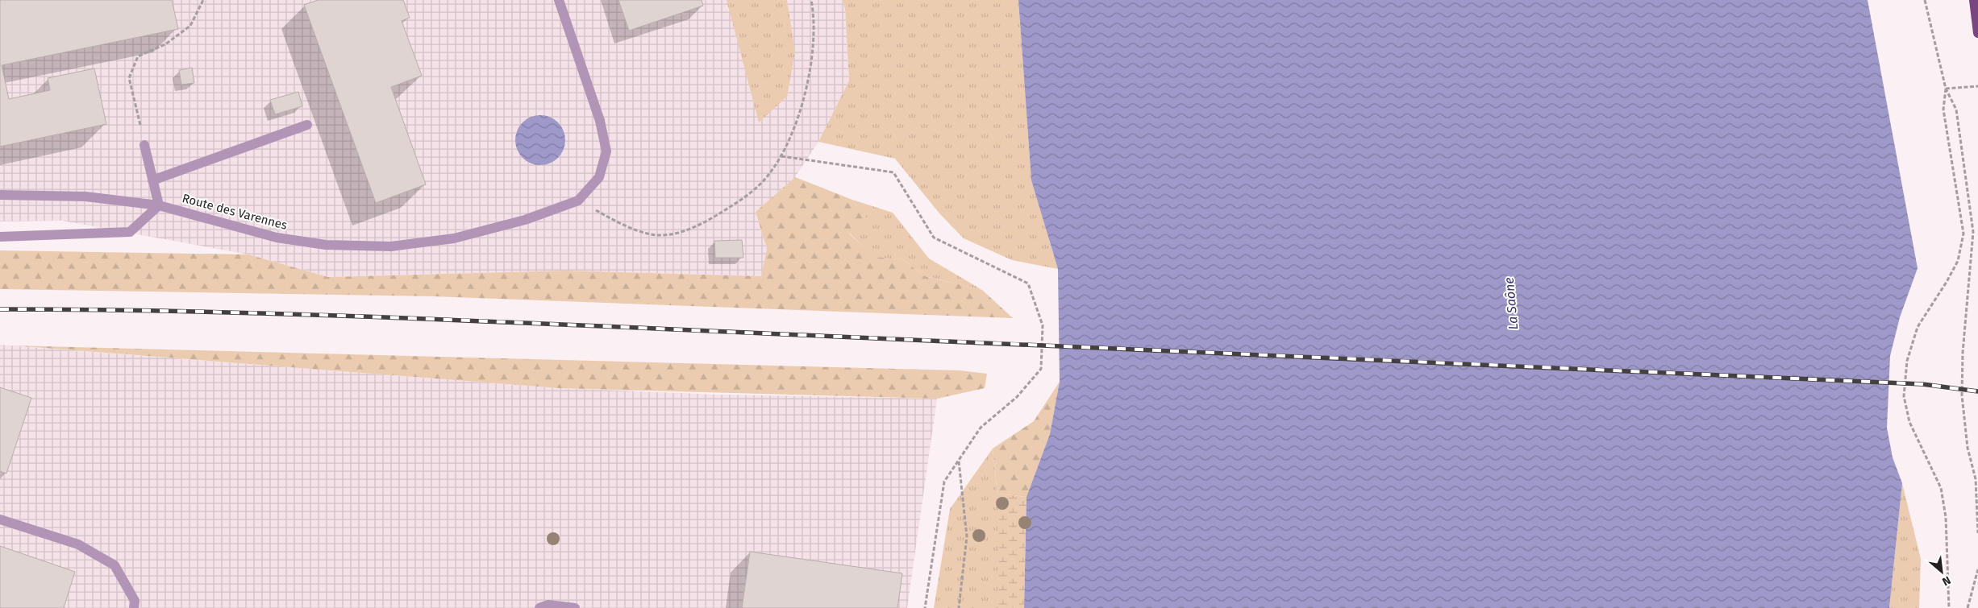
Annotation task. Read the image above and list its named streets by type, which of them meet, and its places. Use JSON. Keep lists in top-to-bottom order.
{
  "streets": {
    "street": ["Route des Varennes"]
  },
  "water": ["La Saône"],
  "north": "bottom right"
}
